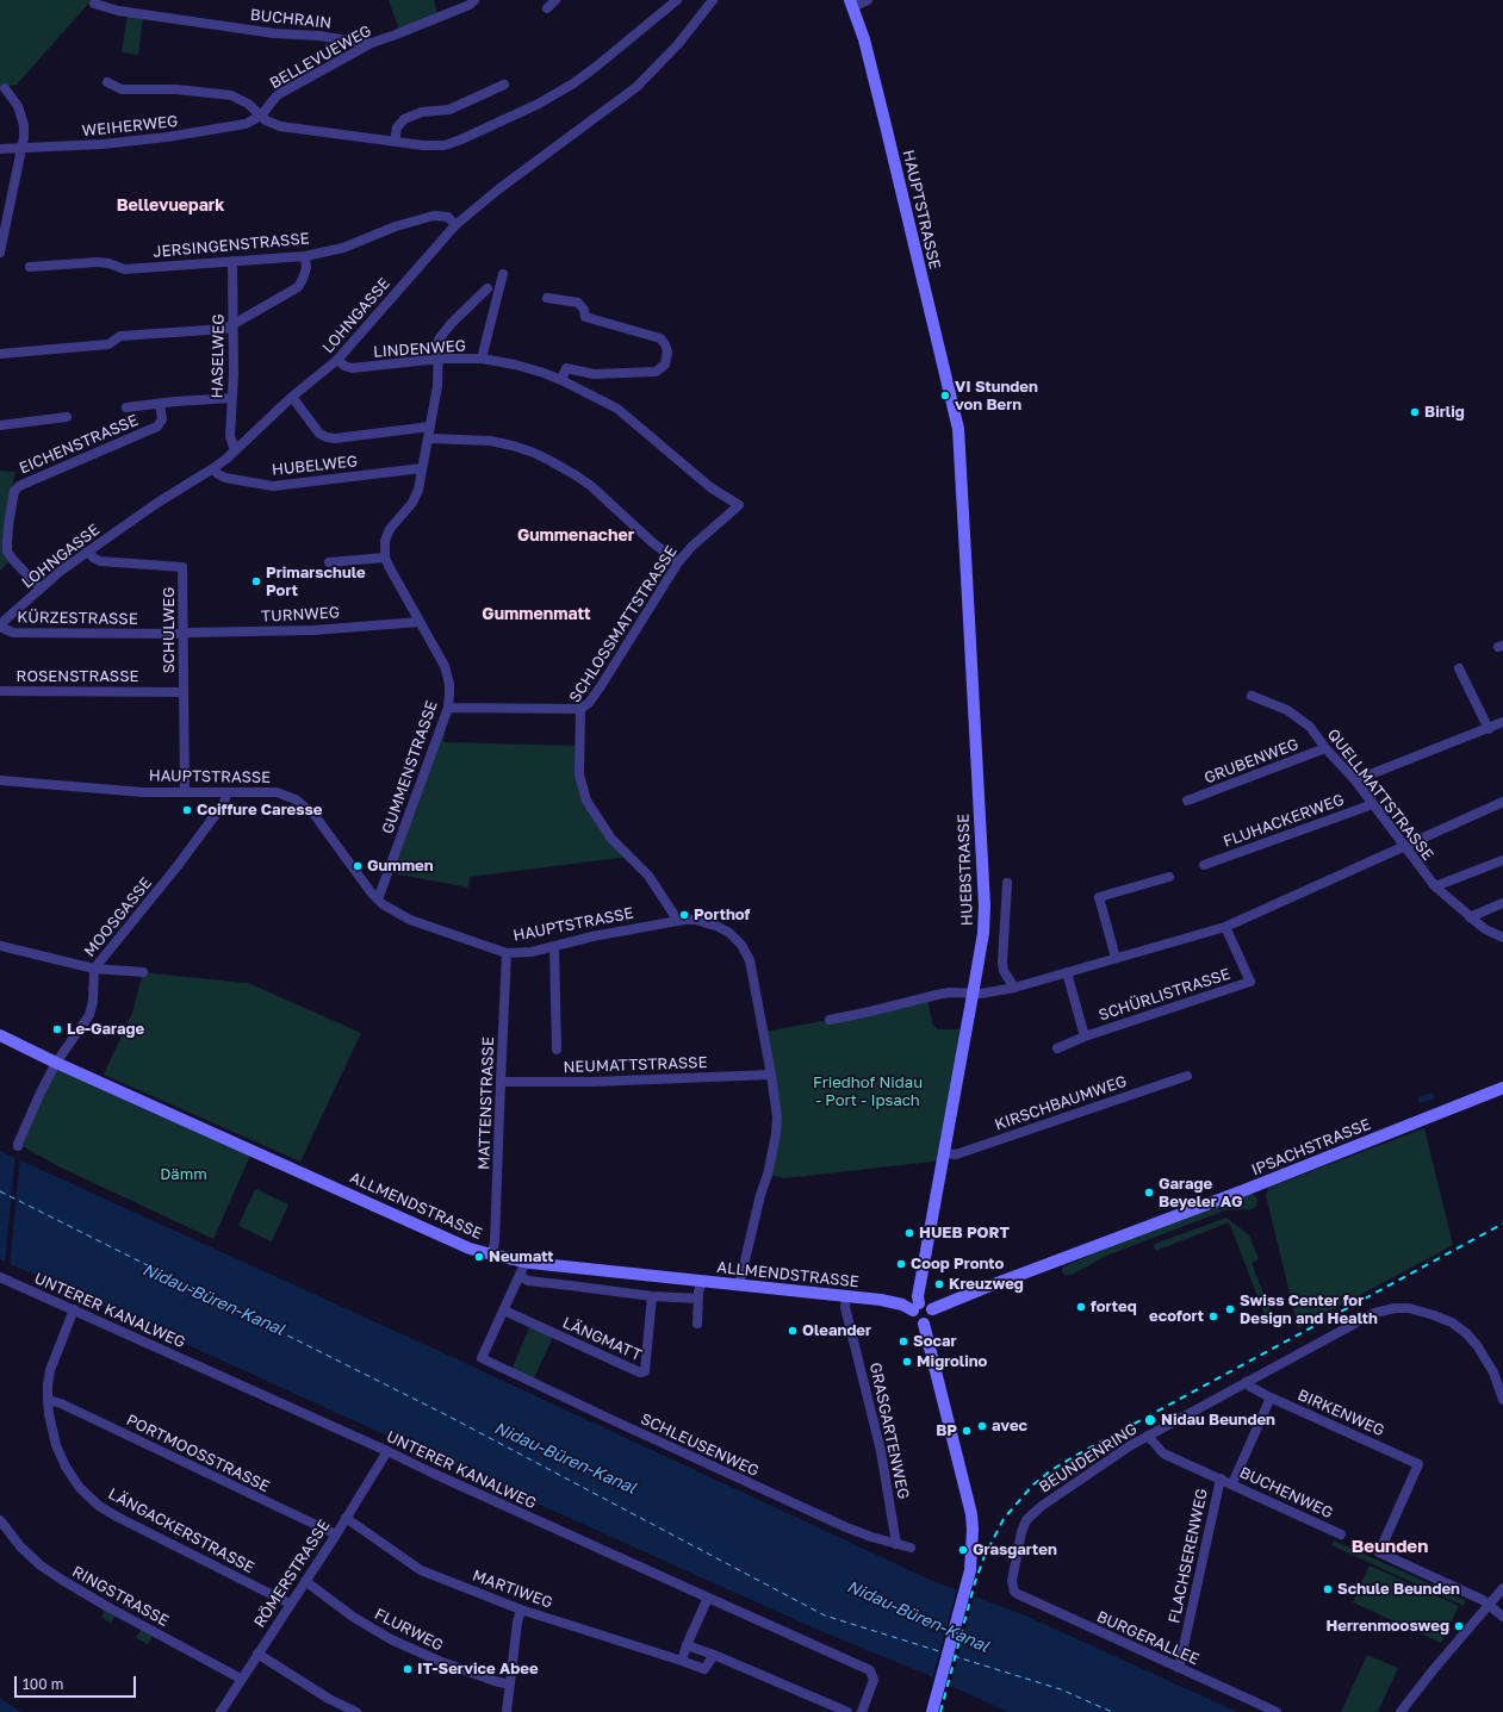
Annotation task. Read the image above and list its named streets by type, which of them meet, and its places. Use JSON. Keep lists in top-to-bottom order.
{
  "streets": {
    "main road": [
      "HAUPTSTRASSE",
      "HUEBSTRASSE",
      "IPSACHSTRASSE",
      "ALLMENDSTRASSE"
    ],
    "street": [
      "BUCHRAIN",
      "BELLEVUEWEG",
      "WEIHERWEG",
      "JERSINGENSTRASSE",
      "LOHNGASSE",
      "LINDENWEG",
      "HASELWEG",
      "EICHENSTRASSE",
      "HUBELWEG",
      "TURNWEG",
      "KÜRZESTRASSE",
      "SCHLOSSMATTSTRASSE",
      "SCHULWEG",
      "ROSENSTRASSE",
      "GRUBENWEG",
      "GUMMENSTRASSE",
      "QUELLMATTSTRASSE",
      "FLUHACKERWEG",
      "MOOSGASSE",
      "SCHÜRLISTRASSE",
      "NEUMATTSTRASSE",
      "MATTENSTRASSE",
      "KIRSCHBAUMWEG",
      "UNTERER KANALWEG",
      "LÄNGMATT",
      "BIRKENWEG",
      "GRASGARTENWEG",
      "SCHLEUSENWEG",
      "PORTMOOSSTRASSE",
      "BEUNDENRING",
      "BUCHENWEG",
      "LÄNGACKERSTRASSE",
      "FLACHSERENWEG",
      "RÖMERSTRASSE",
      "MARTIWEG",
      "RINGSTRASSE",
      "FLURWEG",
      "BURGERALLEE"
    ]
  },
  "crossings": [
    ["BUCHRAIN", "BELLEVUEWEG"],
    ["BELLEVUEWEG", "WEIHERWEG"],
    ["HAUPTSTRASSE", "SCHLOSSMATTSTRASSE"],
    ["HAUPTSTRASSE", "SCHULWEG"],
    ["HAUPTSTRASSE", "GUMMENSTRASSE"],
    ["HAUPTSTRASSE", "HUEBSTRASSE"],
    ["HAUPTSTRASSE", "MOOSGASSE"],
    ["HAUPTSTRASSE", "NEUMATTSTRASSE"],
    ["HAUPTSTRASSE", "MATTENSTRASSE"],
    ["HAUPTSTRASSE", "ALLMENDSTRASSE"],
    ["JERSINGENSTRASSE", "LOHNGASSE"],
    ["JERSINGENSTRASSE", "HASELWEG"],
    ["LOHNGASSE", "LINDENWEG"],
    ["LOHNGASSE", "HASELWEG"],
    ["LOHNGASSE", "EICHENSTRASSE"],
    ["LOHNGASSE", "HUBELWEG"],
    ["LOHNGASSE", "KÜRZESTRASSE"],
    ["LOHNGASSE", "SCHULWEG"],
    ["LINDENWEG", "SCHLOSSMATTSTRASSE"],
    ["HASELWEG", "EICHENSTRASSE"],
    ["TURNWEG", "KÜRZESTRASSE"],
    ["TURNWEG", "SCHULWEG"],
    ["TURNWEG", "GUMMENSTRASSE"],
    ["KÜRZESTRASSE", "SCHULWEG"],
    ["SCHULWEG", "ROSENSTRASSE"],
    ["GRUBENWEG", "QUELLMATTSTRASSE"],
    ["QUELLMATTSTRASSE", "FLUHACKERWEG"],
    ["HUEBSTRASSE", "KIRSCHBAUMWEG"],
    ["HUEBSTRASSE", "IPSACHSTRASSE"],
    ["HUEBSTRASSE", "ALLMENDSTRASSE"],
    ["MOOSGASSE", "ALLMENDSTRASSE"],
    ["NEUMATTSTRASSE", "MATTENSTRASSE"],
    ["MATTENSTRASSE", "ALLMENDSTRASSE"],
    ["IPSACHSTRASSE", "ALLMENDSTRASSE"],
    ["ALLMENDSTRASSE", "GRASGARTENWEG"],
    ["UNTERER KANALWEG", "LÄNGACKERSTRASSE"],
    ["UNTERER KANALWEG", "RÖMERSTRASSE"],
    ["LÄNGMATT", "SCHLEUSENWEG"],
    ["BIRKENWEG", "BEUNDENRING"],
    ["GRASGARTENWEG", "SCHLEUSENWEG"],
    ["PORTMOOSSTRASSE", "LÄNGACKERSTRASSE"],
    ["PORTMOOSSTRASSE", "RÖMERSTRASSE"],
    ["BEUNDENRING", "FLACHSERENWEG"],
    ["BEUNDENRING", "BURGERALLEE"],
    ["BUCHENWEG", "FLACHSERENWEG"],
    ["LÄNGACKERSTRASSE", "RÖMERSTRASSE"],
    ["FLACHSERENWEG", "BURGERALLEE"],
    ["RÖMERSTRASSE", "MARTIWEG"],
    ["RÖMERSTRASSE", "RINGSTRASSE"],
    ["RÖMERSTRASSE", "FLURWEG"]
  ],
  "districts": [
    "Bellevuepark",
    "Gummenacher",
    "Gummenmatt",
    "Beunden"
  ],
  "water": ["Nidau-Büren-Kanal"],
  "parks": ["Friedhof Nidau - Port - Ipsach", "Dämm"],
  "places": [
    "VI Stunden von Bern",
    "Birlig",
    "Primarschule Port",
    "Coiffure Caresse",
    "Gummen",
    "Porthof",
    "Le-Garage",
    "Garage Beyeler AG",
    "HUEB PORT",
    "Neumatt",
    "Coop Pronto",
    "Kreuzweg",
    "forteq",
    "Swiss Center for Design and Health",
    "ecofort",
    "Oleander",
    "Socar",
    "Migrolino",
    "Nidau Beunden",
    "avec",
    "BP",
    "Grasgarten",
    "Schule Beunden",
    "Herrenmoosweg",
    "IT-Service Abee"
  ],
  "scale_bar": "100 m"
}
